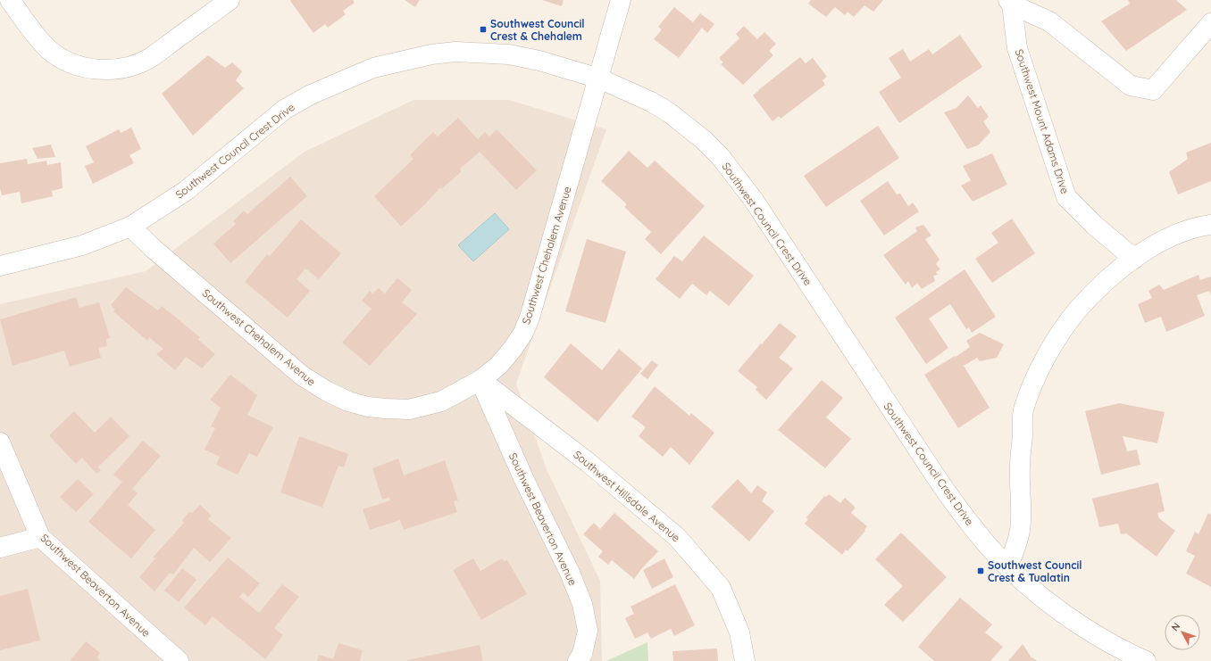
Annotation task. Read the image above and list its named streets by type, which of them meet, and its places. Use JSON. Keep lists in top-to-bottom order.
{
  "streets": {
    "street": [
      "Southwest Mount Adams Drive",
      "Southwest Council Crest Drive",
      "Southwest Chehalem Avenue",
      "Southwest Hillsdale Avenue",
      "Southwest Beaverton Avenue"
    ]
  },
  "crossings": [
    ["Southwest Council Crest Drive", "Southwest Chehalem Avenue"],
    ["Southwest Chehalem Avenue", "Southwest Hillsdale Avenue"],
    ["Southwest Chehalem Avenue", "Southwest Beaverton Avenue"],
    ["Southwest Hillsdale Avenue", "Southwest Beaverton Avenue"]
  ],
  "places": {
    "transit": ["Southwest Council Crest & Chehalem", "Southwest Council Crest & Tualatin"]
  },
  "north": "top left"
}
